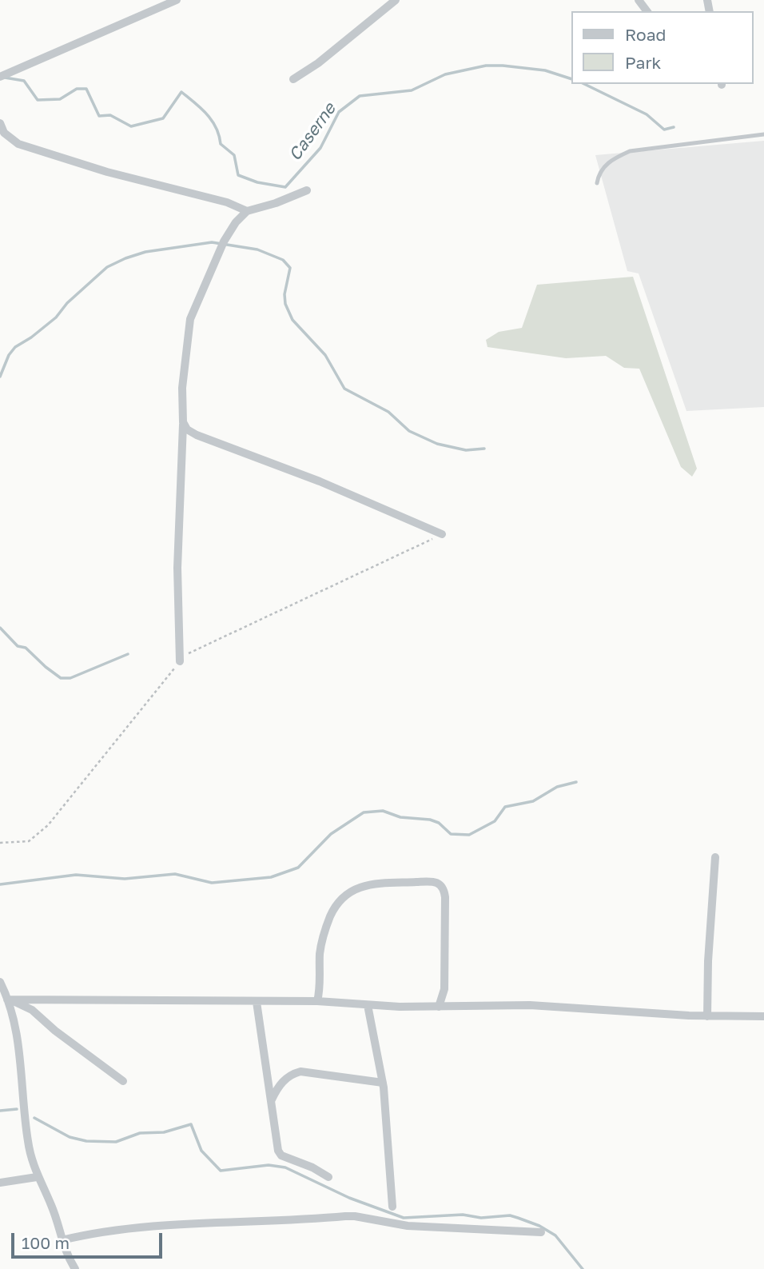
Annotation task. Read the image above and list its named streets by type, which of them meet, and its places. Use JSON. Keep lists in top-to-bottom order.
{
  "water": ["Caserne"],
  "legend": ["Road", "Park"],
  "scale_bar": "100 m"
}
